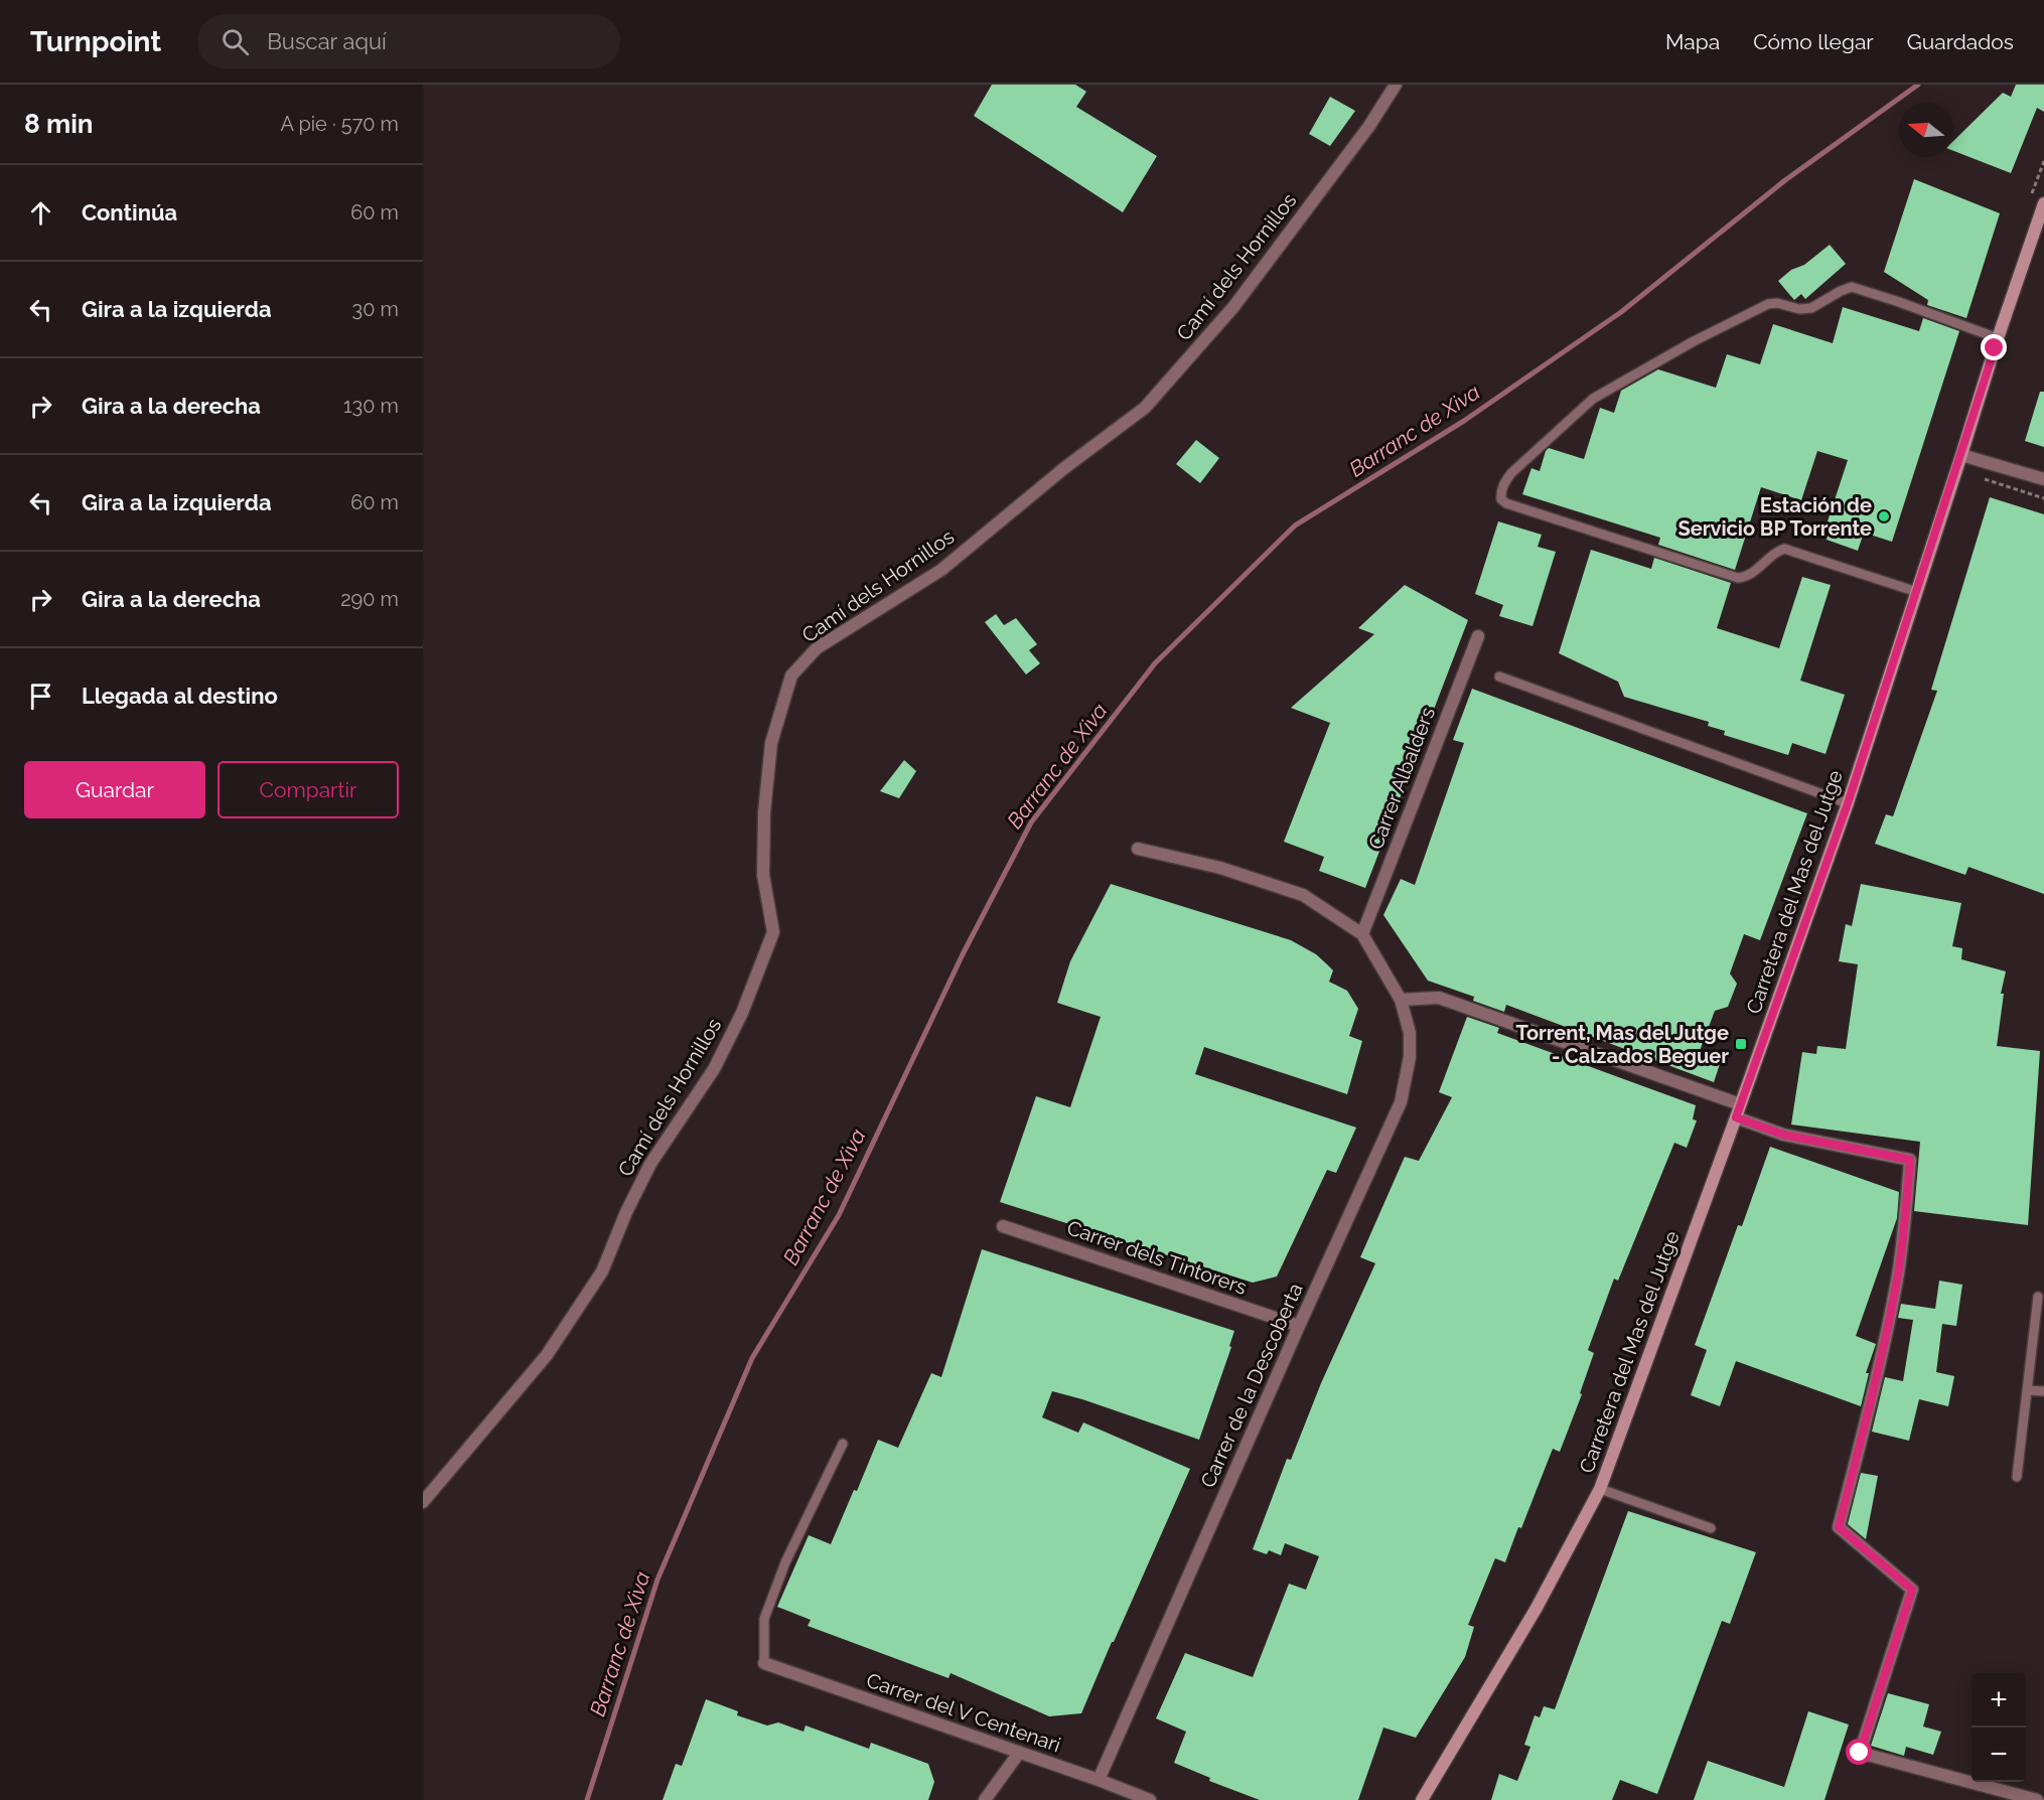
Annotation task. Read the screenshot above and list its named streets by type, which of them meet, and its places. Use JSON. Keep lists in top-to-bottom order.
{
  "streets": {
    "street": [
      "Camí dels Hornillos",
      "Carrer Albalders",
      "Carretera del Mas del Jutge",
      "Carrer dels Tintorers",
      "Carrer de la Descoberta",
      "Carrer del V Centenari"
    ]
  },
  "crossings": [
    ["Carrer Albalders", "Carrer de la Descoberta"],
    ["Carrer dels Tintorers", "Carrer de la Descoberta"],
    ["Carrer de la Descoberta", "Carrer del V Centenari"]
  ],
  "water": ["Barranc de Xiva"],
  "places": {
    "other": ["Estación de Servicio BP Torrente"],
    "transit": ["Torrent, Mas del Jutge - Calzados Beguer"]
  },
  "north": "left",
  "page": {
    "header": "Turnpoint",
    "search": "Buscar aquí",
    "nav": ["Mapa", "Cómo llegar", "Guardados"],
    "heading": ["8 min", "A pie · 570 m"],
    "list": [
      ["Continúa", "60 m"],
      ["Gira a la izquierda", "30 m"],
      ["Gira a la derecha", "130 m"],
      ["Gira a la izquierda", "60 m"],
      ["Gira a la derecha", "290 m"],
      "Llegada al destino"
    ],
    "buttons": ["Guardar", "Compartir"],
    "map_buttons": ["+", "−"]
  }
}
